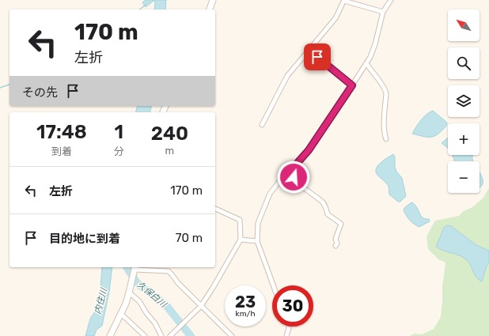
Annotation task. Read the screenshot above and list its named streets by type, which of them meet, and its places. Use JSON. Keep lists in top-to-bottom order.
{
  "water": ["久保白川", "内住川"],
  "north": "top left",
  "page": {
    "map_buttons": ["+", "−"],
    "turn": ["170 m", "左折"],
    "then": "その先",
    "eta": [
      "17:48",
      "到着",
      "1",
      "分",
      "240",
      "m"
    ],
    "list": [
      {
        "name": "左折",
        "value": "170 m"
      },
      {
        "name": "目的地に到着",
        "value": "70 m"
      }
    ],
    "speed": "23 km/h",
    "limit": "30"
  }
}
